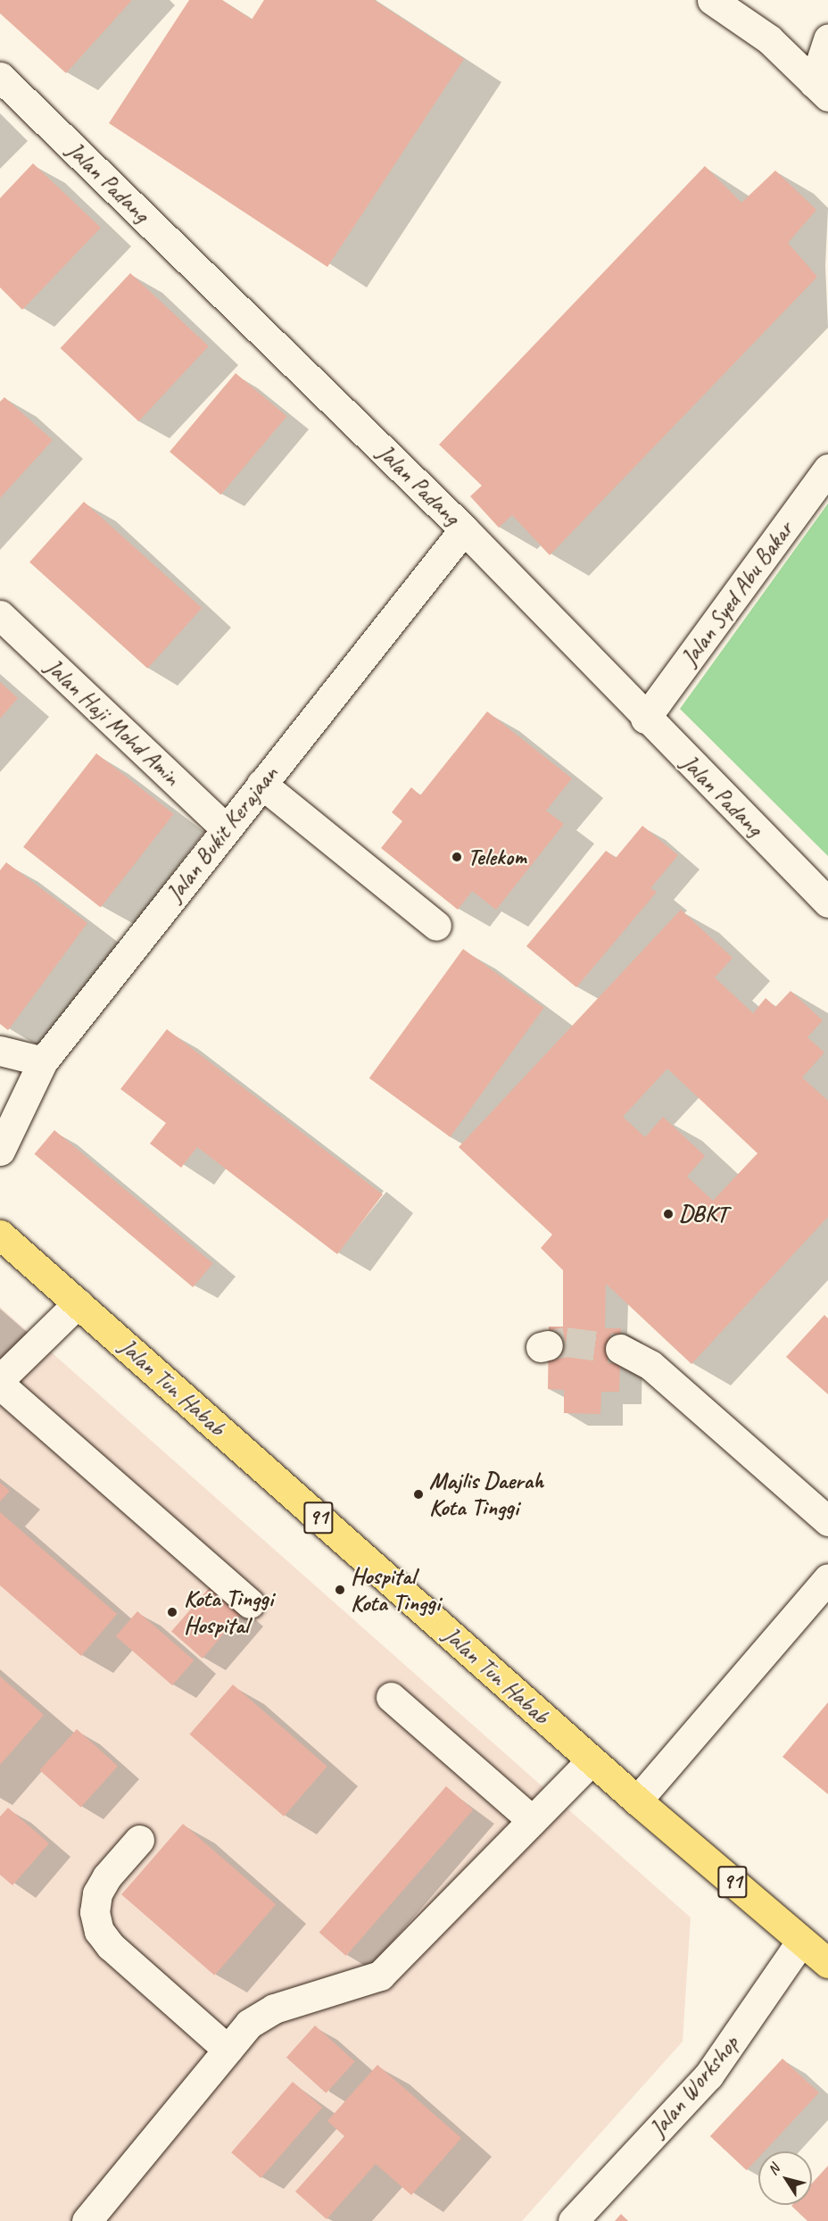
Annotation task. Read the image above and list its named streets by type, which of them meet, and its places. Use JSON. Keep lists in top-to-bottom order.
{
  "streets": {
    "highway": ["Jalan Tun Habab", "91"],
    "street": [
      "Jalan Padang",
      "Jalan Syed Abu Bakar",
      "Jalan Haji Mohd Amin",
      "Jalan Bukit Kerajaan",
      "Jalan Workshop"
    ]
  },
  "crossings": [
    ["Jalan Padang", "Jalan Syed Abu Bakar"],
    ["Jalan Padang", "Jalan Bukit Kerajaan"],
    ["Jalan Haji Mohd Amin", "Jalan Bukit Kerajaan"],
    ["Jalan Tun Habab", "Jalan Workshop"]
  ],
  "places": [
    "Telekom",
    "DBKT",
    "Majlis Daerah Kota Tinggi",
    "Hospital Kota Tinggi",
    "Kota Tinggi Hospital"
  ],
  "north": "top left"
}
